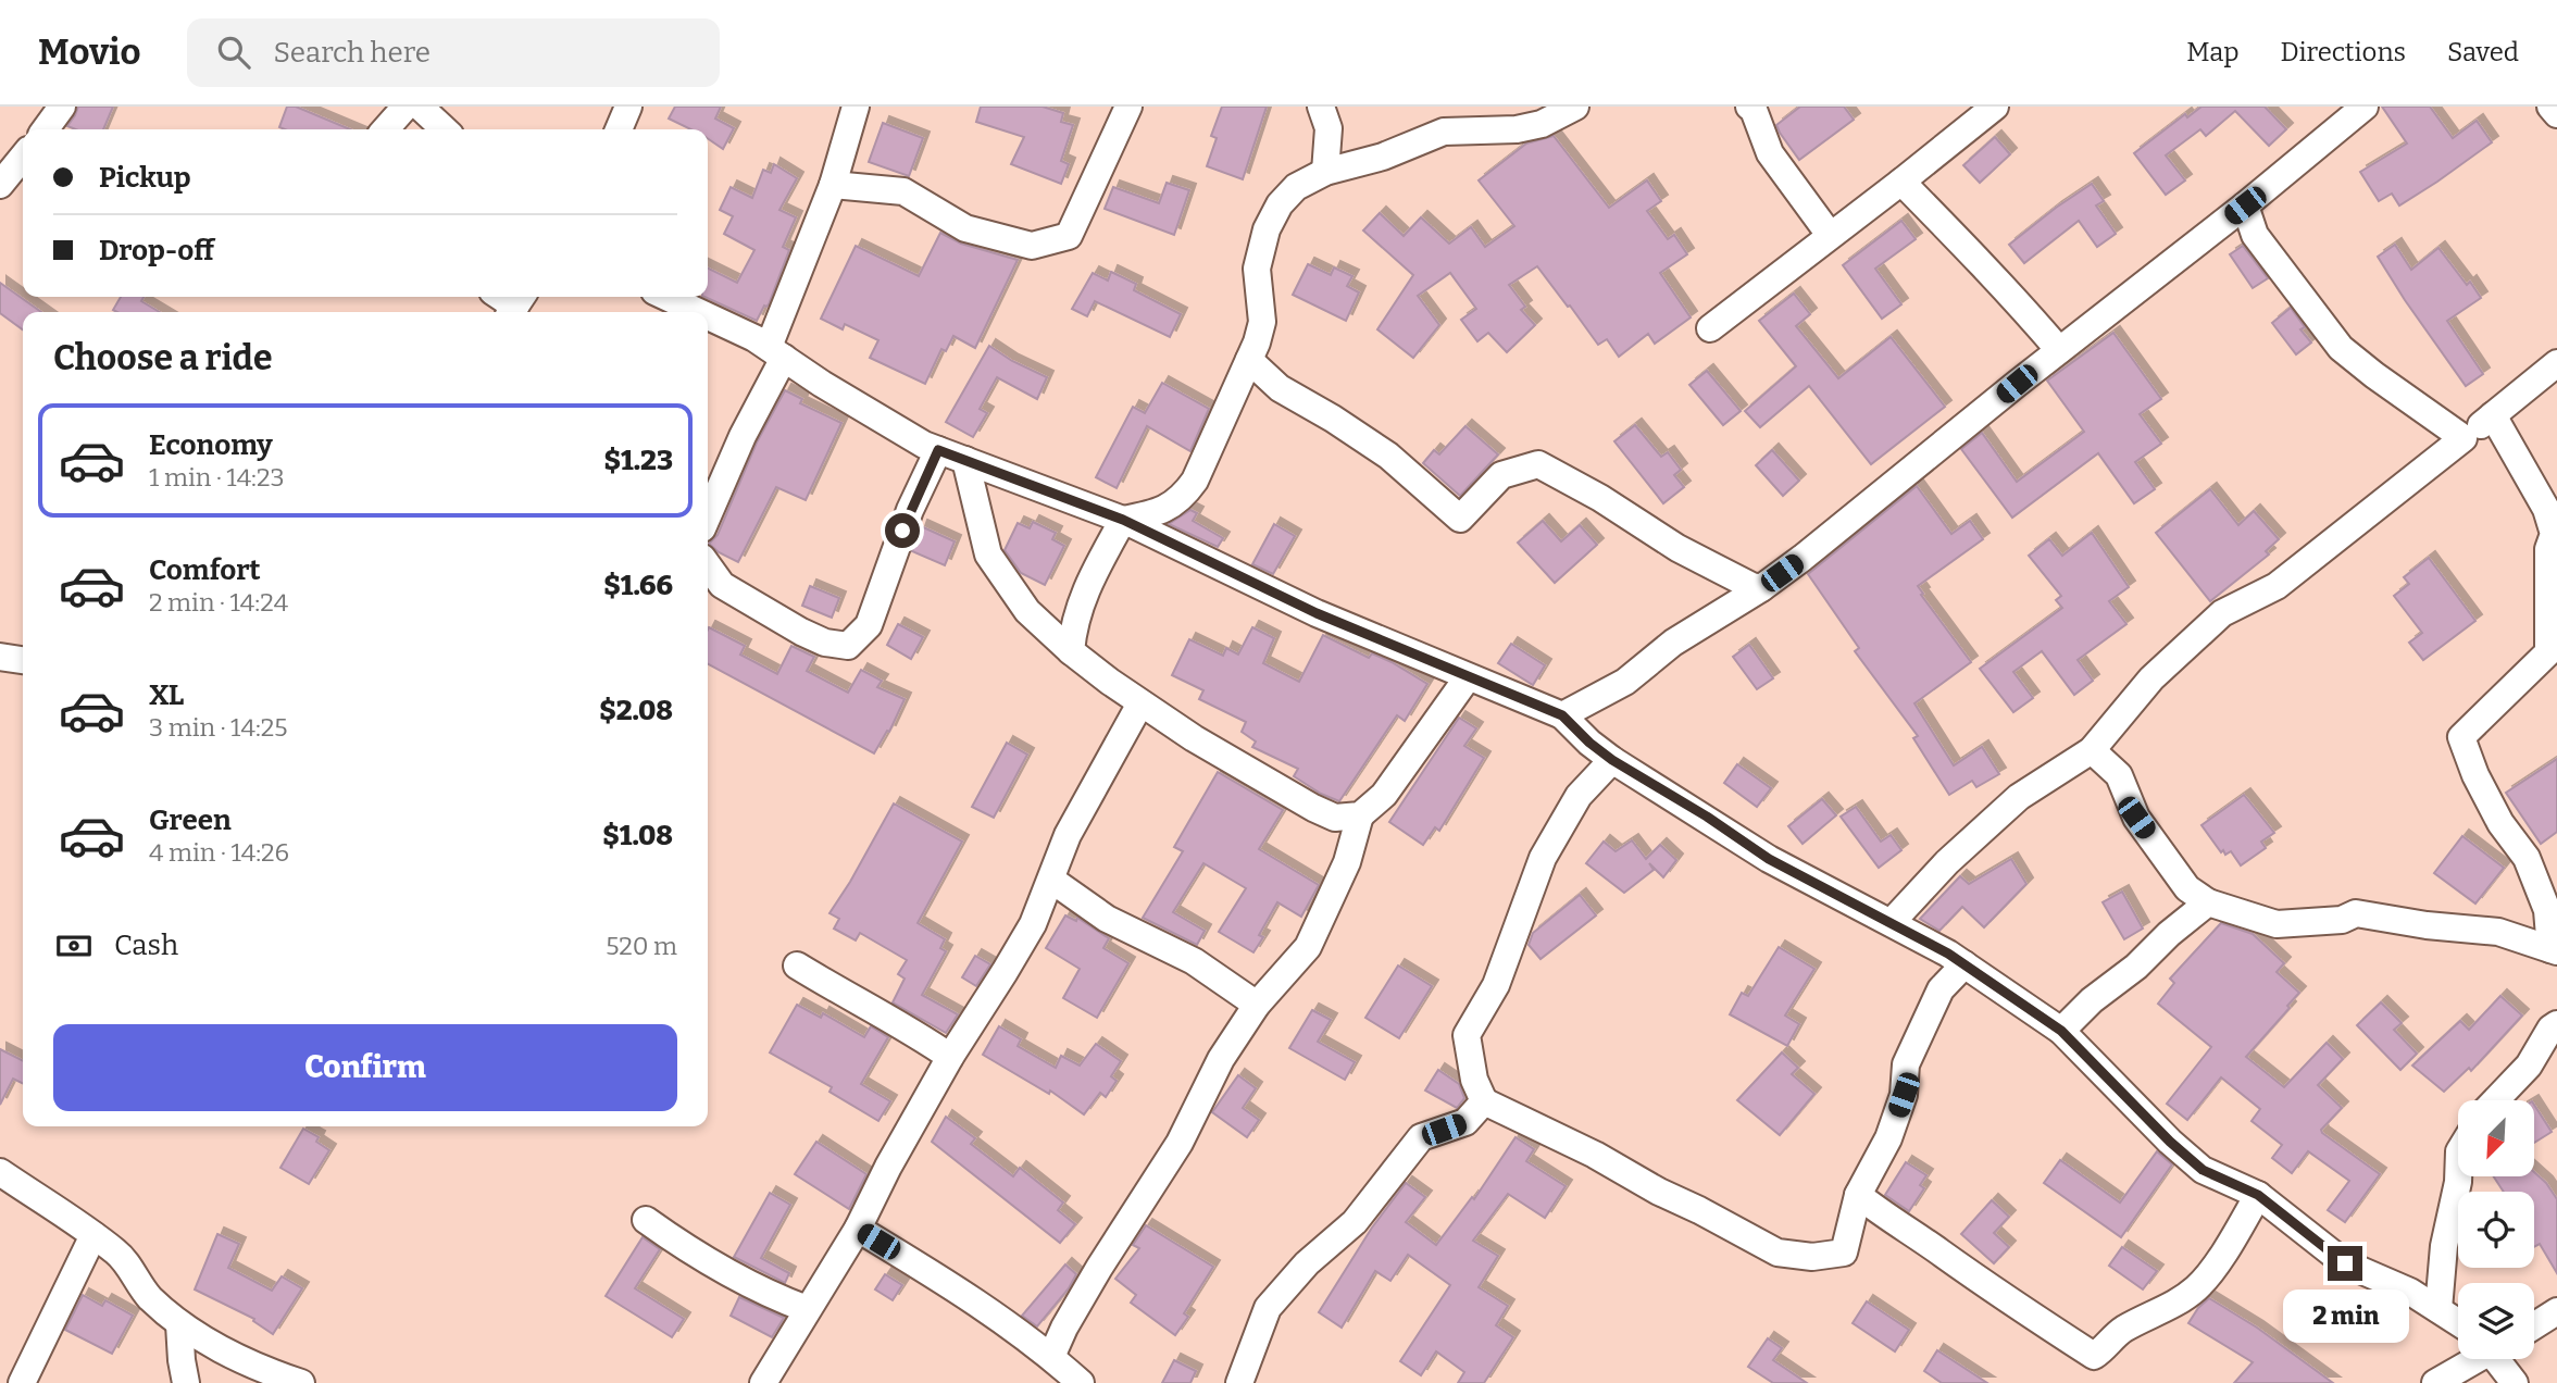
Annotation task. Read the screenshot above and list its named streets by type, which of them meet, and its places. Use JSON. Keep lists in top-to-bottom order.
{
  "north": "bottom left",
  "page": {
    "header": "Movio",
    "search": "Search here",
    "nav": ["Map", "Directions", "Saved"],
    "banner": ["Pickup", "Drop-off"],
    "heading": "Choose a ride",
    "list": [
      {
        "name": "Economy",
        "note": "1 min · 14:23",
        "value": "$1.23"
      },
      {
        "name": "Comfort",
        "note": "2 min · 14:24",
        "value": "$1.66"
      },
      {
        "name": "XL",
        "note": "3 min · 14:25",
        "value": "$2.08"
      },
      {
        "name": "Green",
        "note": "4 min · 14:26",
        "value": "$1.08"
      }
    ],
    "pay": ["Cash", "520 m"],
    "buttons": "Confirm",
    "bubble": "2 min"
  }
}
